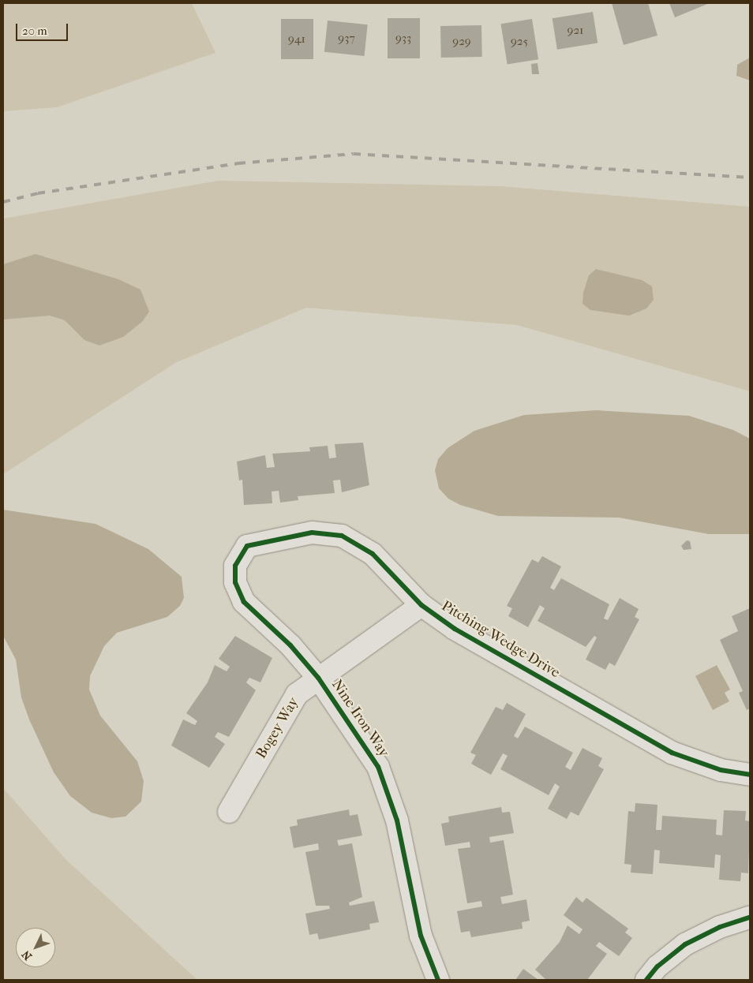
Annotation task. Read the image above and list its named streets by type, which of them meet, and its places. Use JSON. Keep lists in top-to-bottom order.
{
  "streets": {
    "street": ["Pitching Wedge Drive", "Nine Iron Way", "Bogey Way"]
  },
  "crossings": [
    ["Pitching Wedge Drive", "Nine Iron Way"],
    ["Pitching Wedge Drive", "Bogey Way"],
    ["Nine Iron Way", "Bogey Way"]
  ],
  "house_numbers": [
    "921",
    "937",
    "933",
    "941",
    "929",
    "925"
  ],
  "scale_bar": "20 m",
  "north": "bottom left"
}
